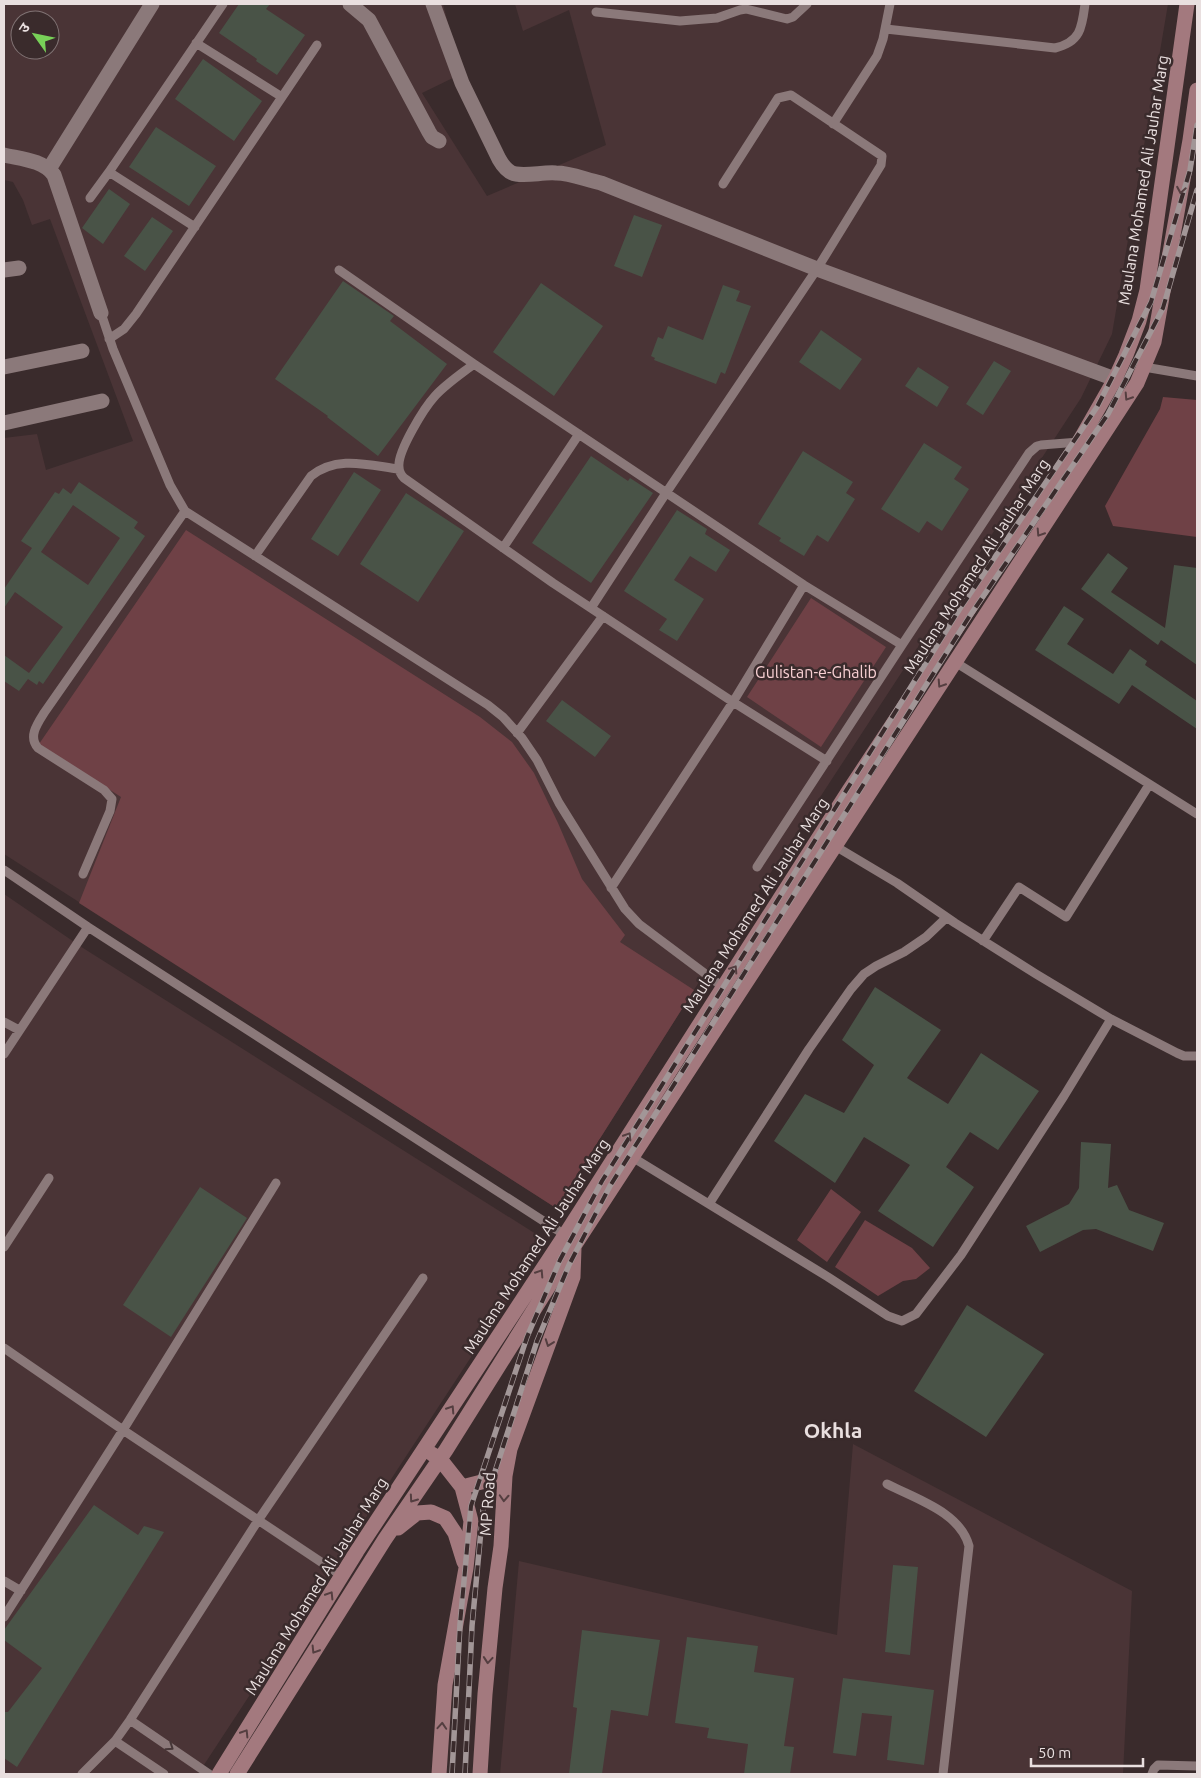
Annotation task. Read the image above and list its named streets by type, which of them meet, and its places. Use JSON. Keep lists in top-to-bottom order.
{
  "streets": {
    "main road": ["Maulana Mohamed Ali Jauhar Marg", "MP Road"]
  },
  "crossings": [
    ["Maulana Mohamed Ali Jauhar Marg", "MP Road"]
  ],
  "districts": ["Okhla"],
  "parks": ["Gulistan-e-Ghalib"],
  "scale_bar": "50 m",
  "north": "top left"
}
